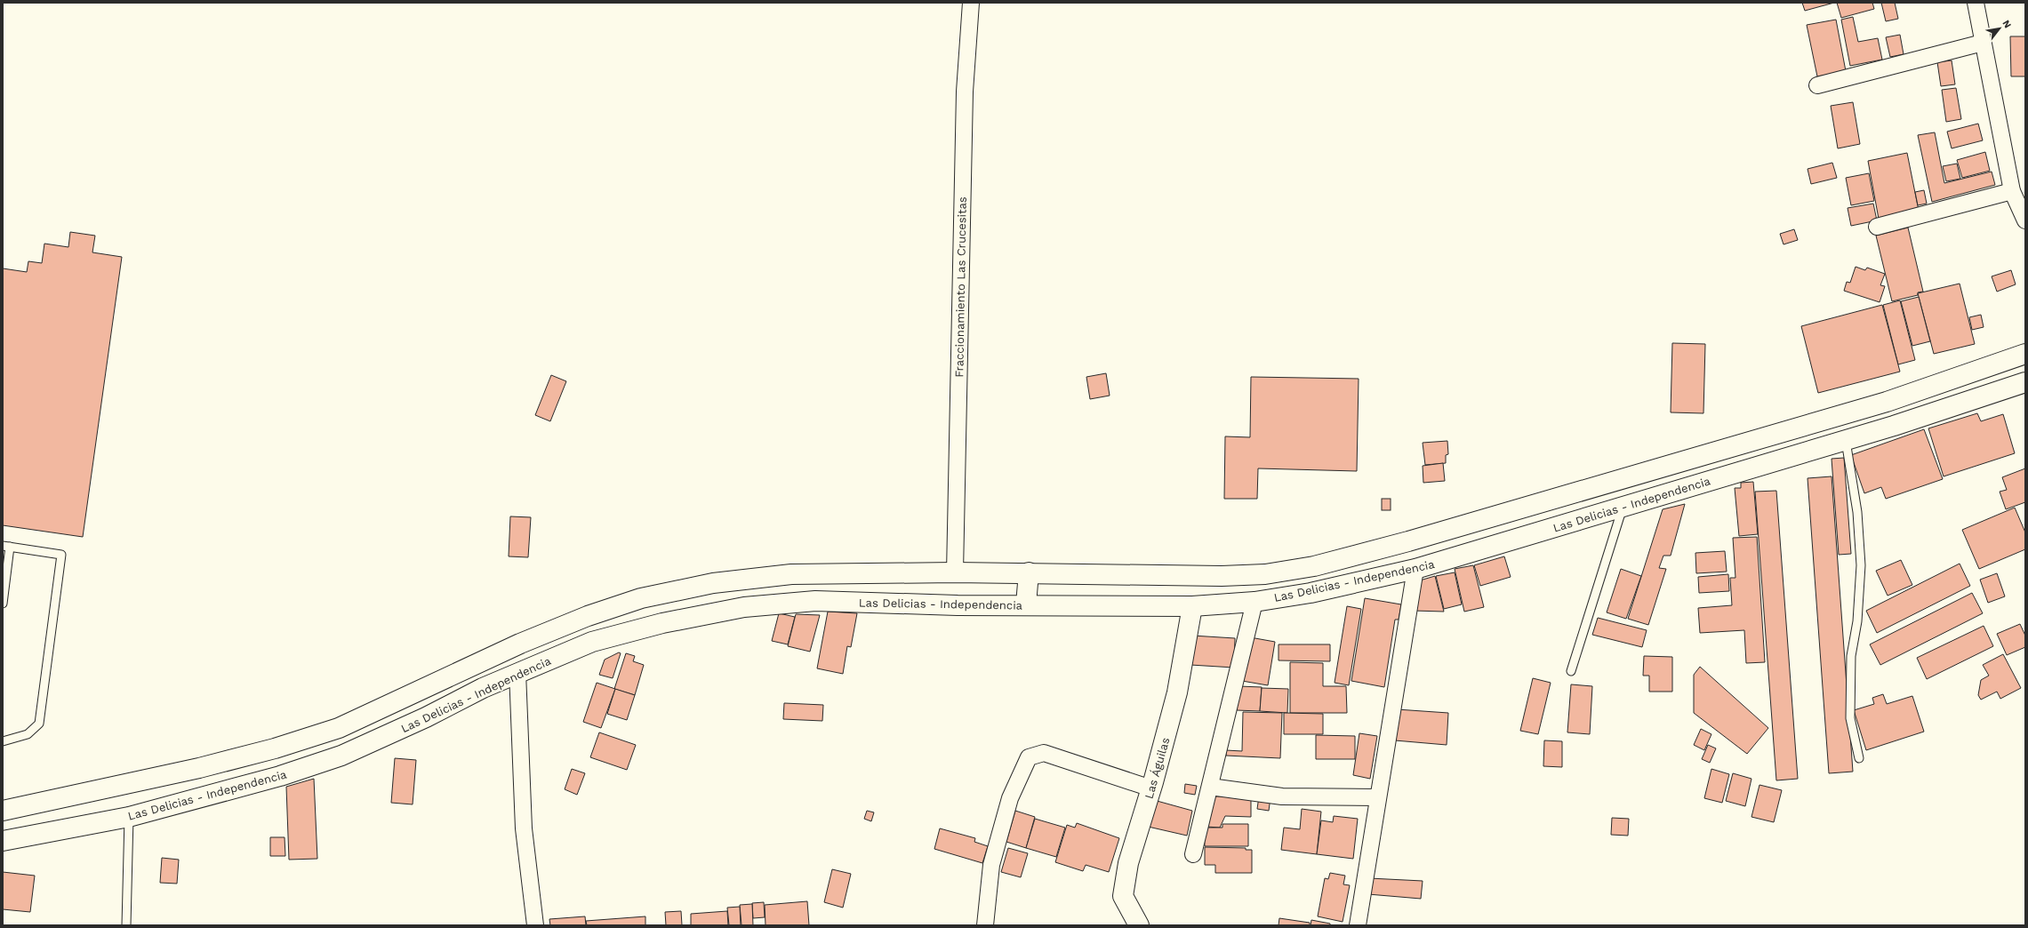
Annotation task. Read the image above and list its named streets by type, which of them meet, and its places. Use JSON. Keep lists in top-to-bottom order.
{
  "streets": {
    "main road": ["Las Delicias - Independencia", "Las Águilas"],
    "street": ["Fraccionamiento Las Crucesitas"]
  },
  "crossings": [
    ["Fraccionamiento Las Crucesitas", "Las Delicias - Independencia"],
    ["Las Delicias - Independencia", "Las Águilas"]
  ],
  "north": "top right"
}
